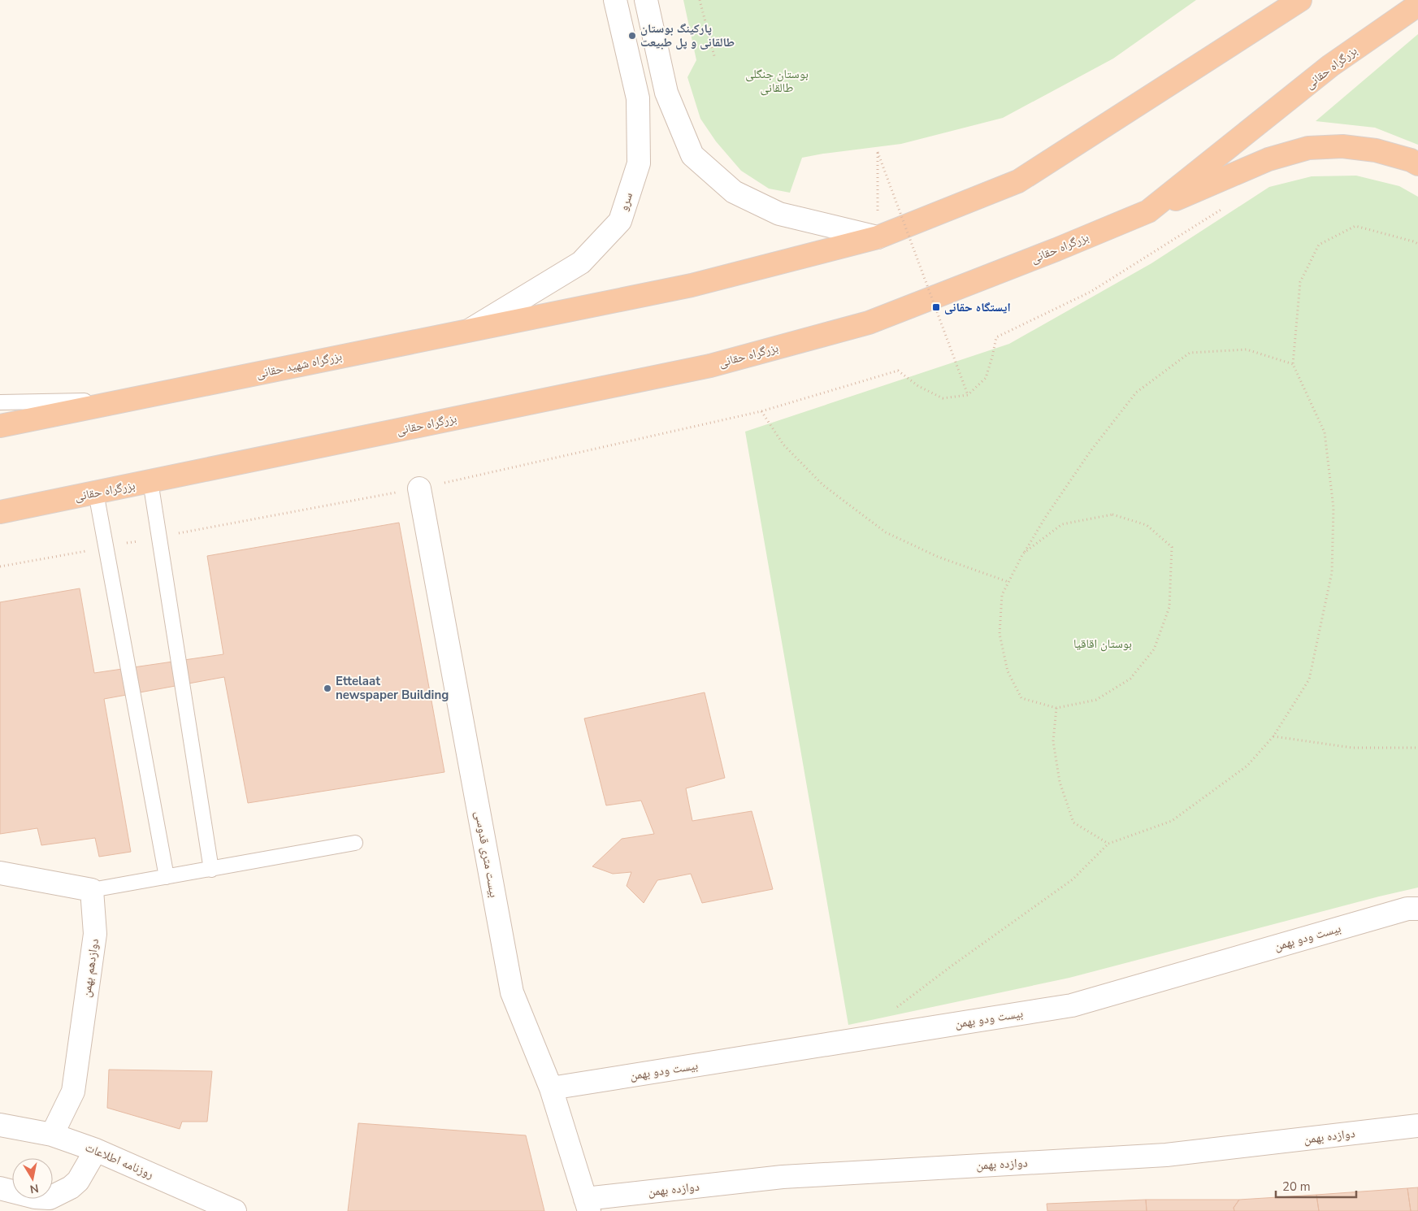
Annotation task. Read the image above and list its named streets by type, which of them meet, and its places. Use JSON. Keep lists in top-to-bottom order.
{
  "streets": {
    "highway": ["بزرگراه حقانی", "بزرگراه شهید حقانی"],
    "street": [
      "سرو",
      "بیست متری قدوسی",
      "بیست ودو بهمن",
      "دوازدهم بهمن",
      "دوازده بهمن",
      "روزنامه اطلاعات"
    ]
  },
  "crossings": [
    ["سرو", "بزرگراه شهید حقانی"],
    ["بیست متری قدوسی", "بیست ودو بهمن"],
    ["بیست متری قدوسی", "دوازده بهمن"],
    ["دوازدهم بهمن", "روزنامه اطلاعات"]
  ],
  "parks": ["بوستان جنگلی طالقانی", "بوستان اقاقیا"],
  "places": {
    "other": ["پارکینگ بوستان طالقانی و پل طبیعت", "Ettelaat newspaper Building"],
    "transit": ["ایستگاه حقانی"]
  },
  "scale_bar": "20 m",
  "north": "bottom"
}
